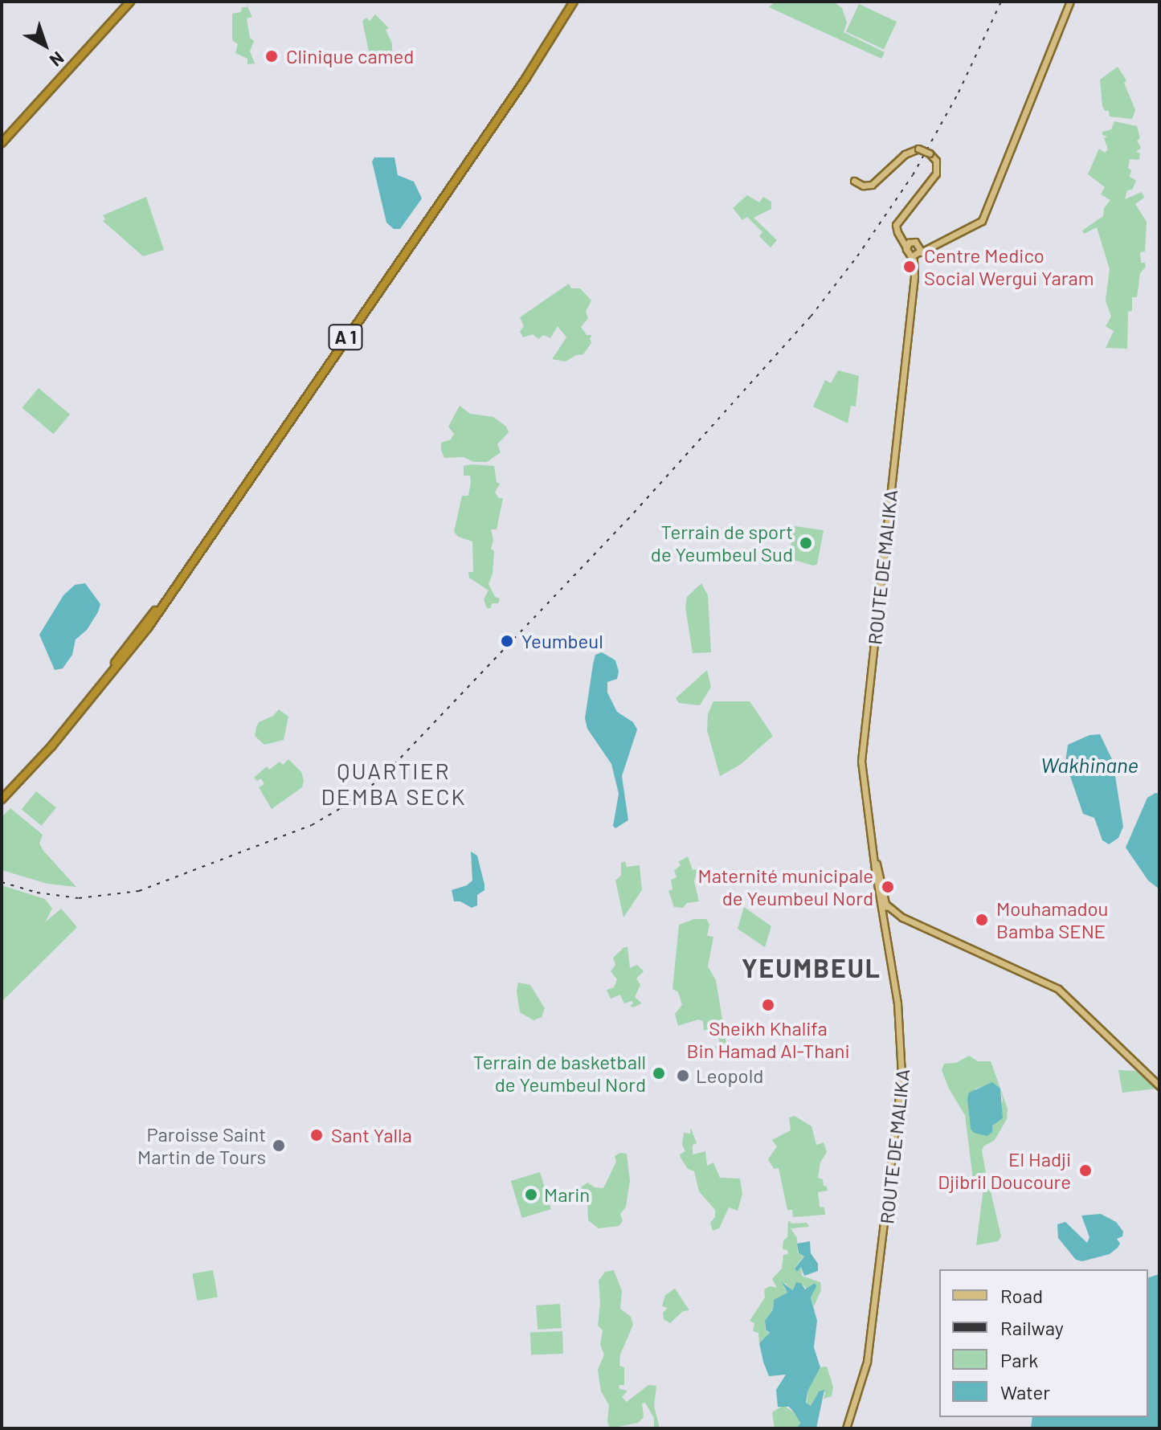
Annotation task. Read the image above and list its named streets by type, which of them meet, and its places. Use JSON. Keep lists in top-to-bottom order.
{
  "streets": {
    "highway": ["A 1"],
    "main road": ["ROUTE DE MALIKA"]
  },
  "districts": ["QUARTIER DEMBA SECK", "YEUMBEUL"],
  "water": ["Wakhinane"],
  "places": [
    "Clinique camed",
    "Centre Medico Social Wergui Yaram",
    "Terrain de sport de Yeumbeul Sud",
    "Yeumbeul",
    "Maternité municipale de Yeumbeul Nord",
    "Mouhamadou Bamba SENE",
    "Sheikh Khalifa Bin Hamad Al-Thani",
    "Terrain de basketball de Yeumbeul Nord",
    "Leopold",
    "Sant Yalla",
    "Paroisse Saint Martin de Tours",
    "El Hadji Djibril Doucoure",
    "Marin"
  ],
  "legend": [
    "Road",
    "Railway",
    "Park",
    "Water"
  ],
  "north": "bottom right"
}
